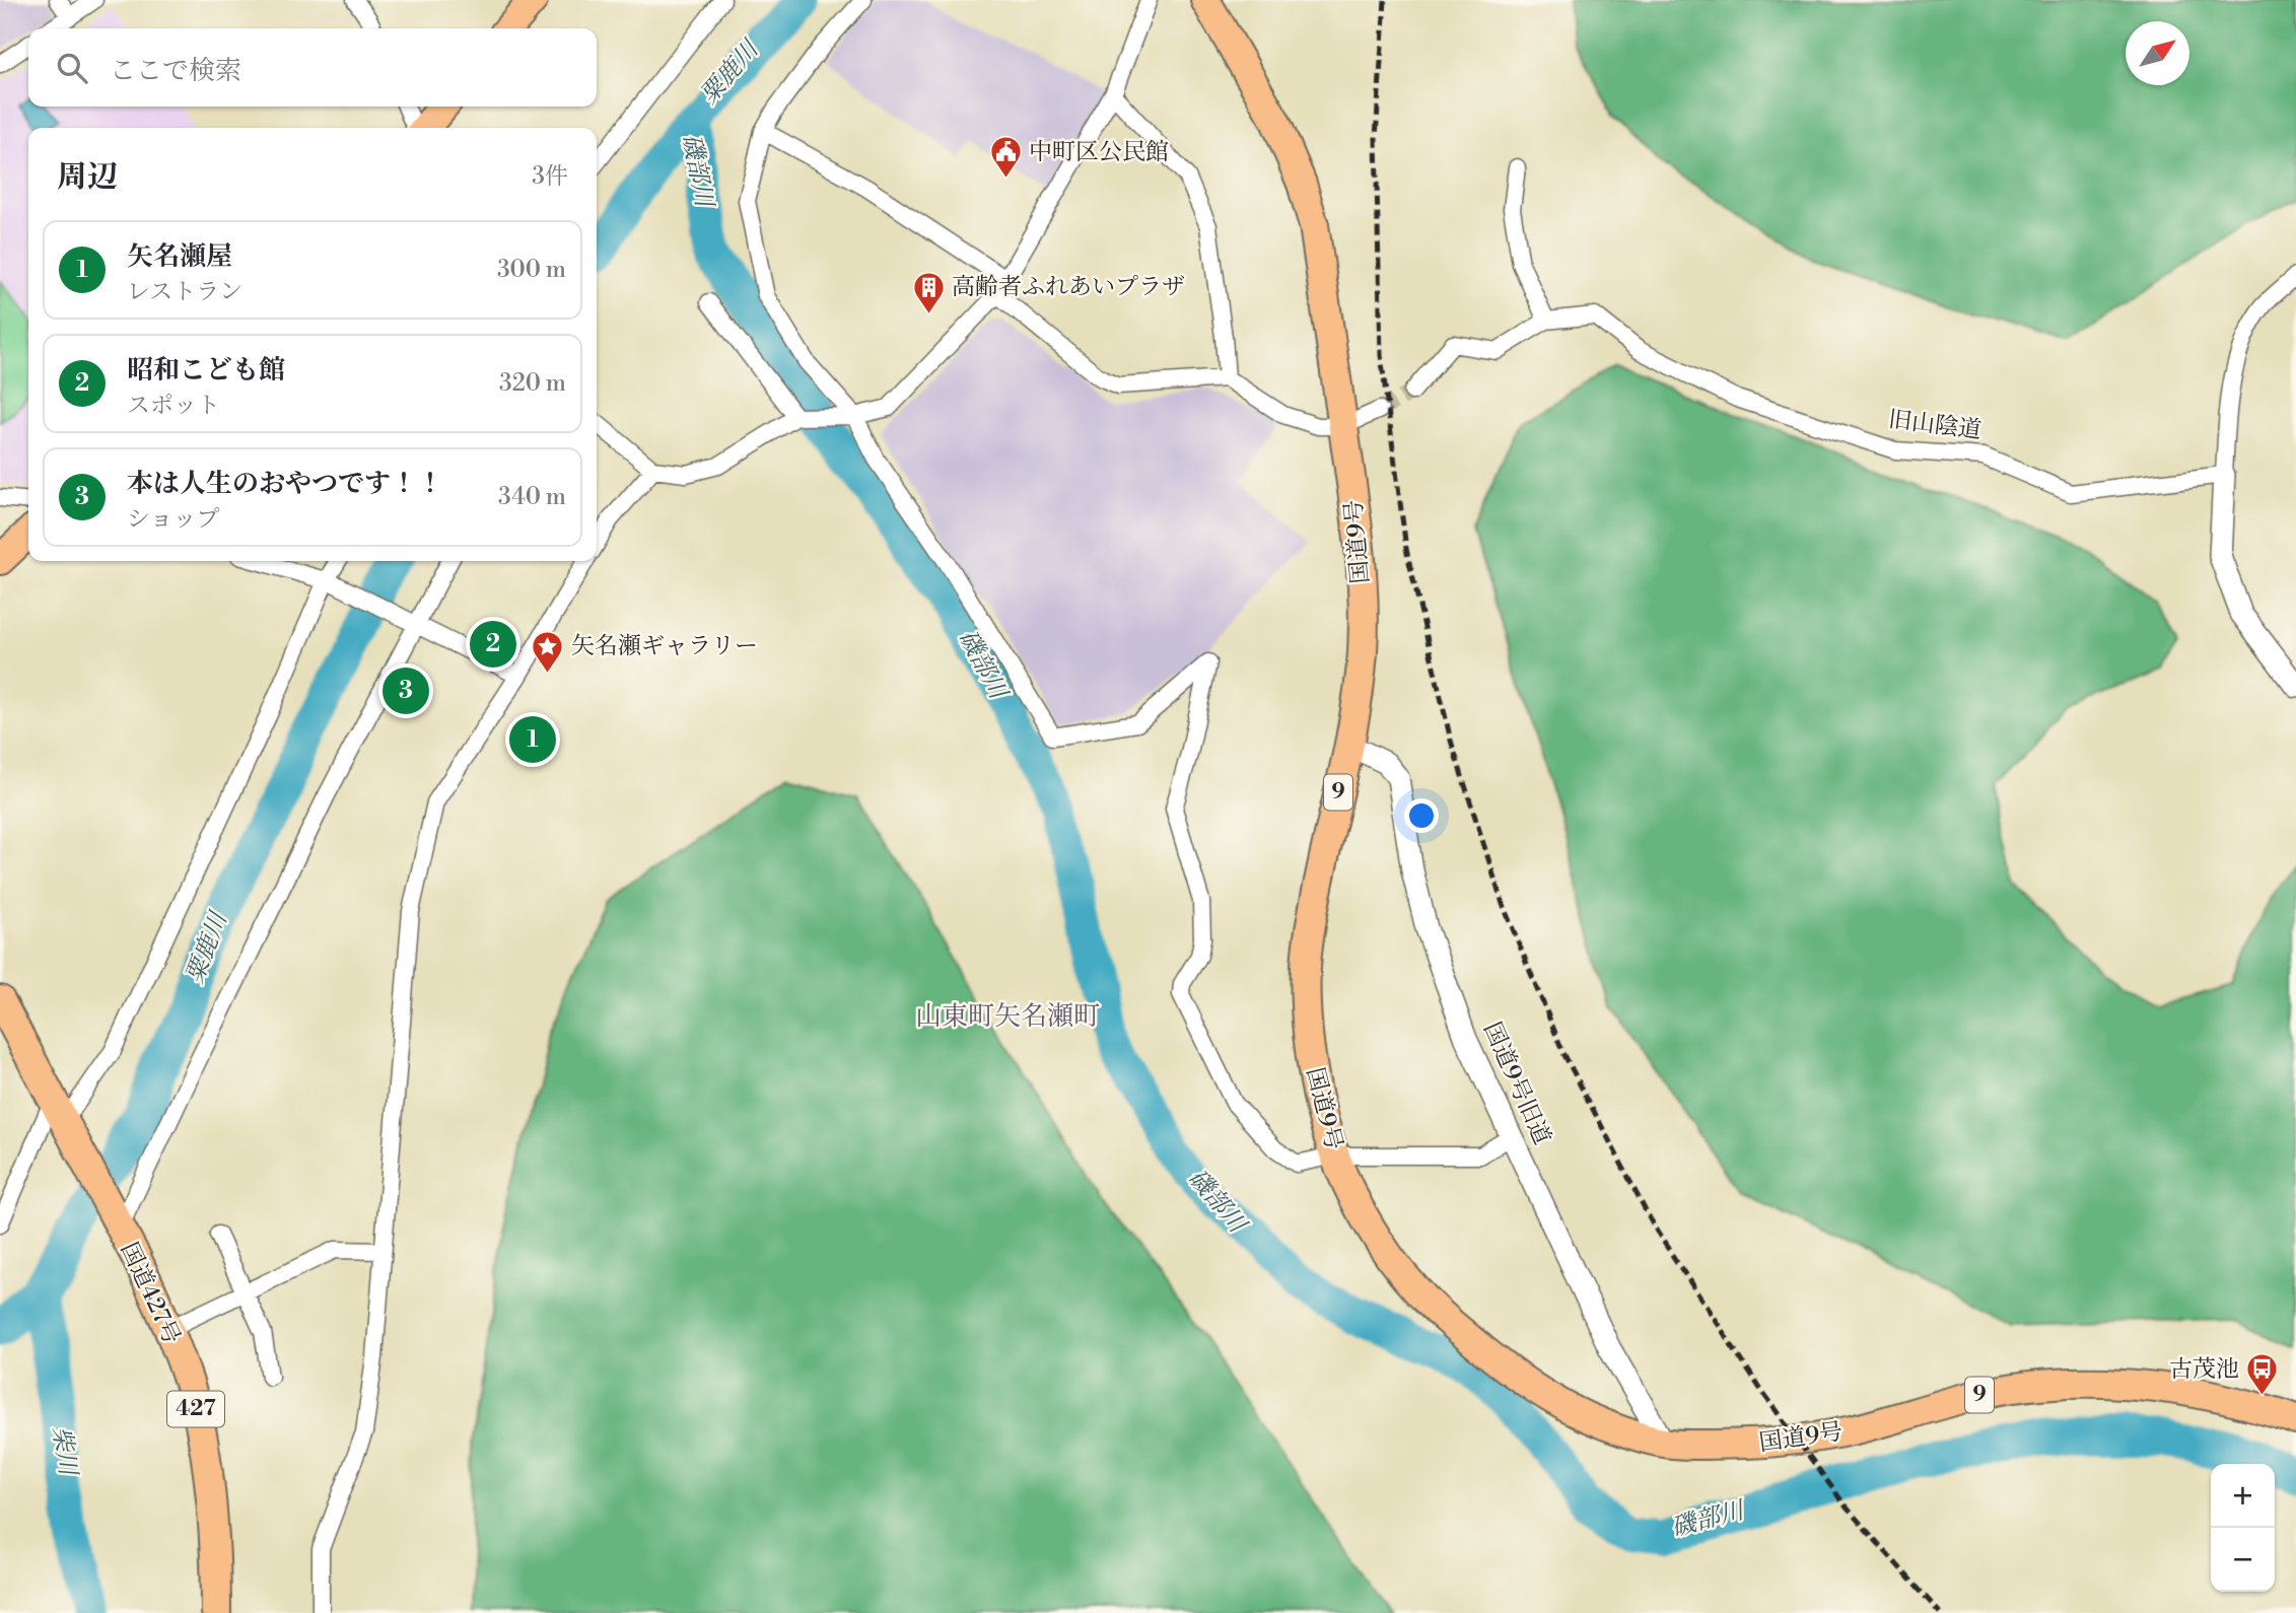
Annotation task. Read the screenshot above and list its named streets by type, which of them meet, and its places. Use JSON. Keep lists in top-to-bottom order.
{
  "streets": {
    "highway": [
      "国道9号",
      "9",
      "国道427号",
      "427"
    ],
    "street": ["旧山陰道", "国道9号旧道"]
  },
  "crossings": [
    ["国道9号", "国道9号旧道"]
  ],
  "districts": ["山東町矢名瀬町"],
  "water": ["粟鹿川", "磯部川", "柴川"],
  "places": {
    "public building": ["中町区公民館"],
    "building": ["高齢者ふれあいプラザ"],
    "place": ["矢名瀬ギャラリー"],
    "bus stop": ["古茂池"]
  },
  "north": "top right",
  "page": {
    "search": "ここで検索",
    "heading": ["周辺", "3件"],
    "list": [
      {
        "mark": "1",
        "name": "矢名瀬屋",
        "note": "レストラン",
        "value": "300 m"
      },
      {
        "mark": "2",
        "name": "昭和こども館",
        "note": "スポット",
        "value": "320 m"
      },
      {
        "mark": "3",
        "name": "本は人生のおやつです！！",
        "note": "ショップ",
        "value": "340 m"
      }
    ],
    "pins": ["2", "3", "1"],
    "map_buttons": ["+", "−"]
  }
}
